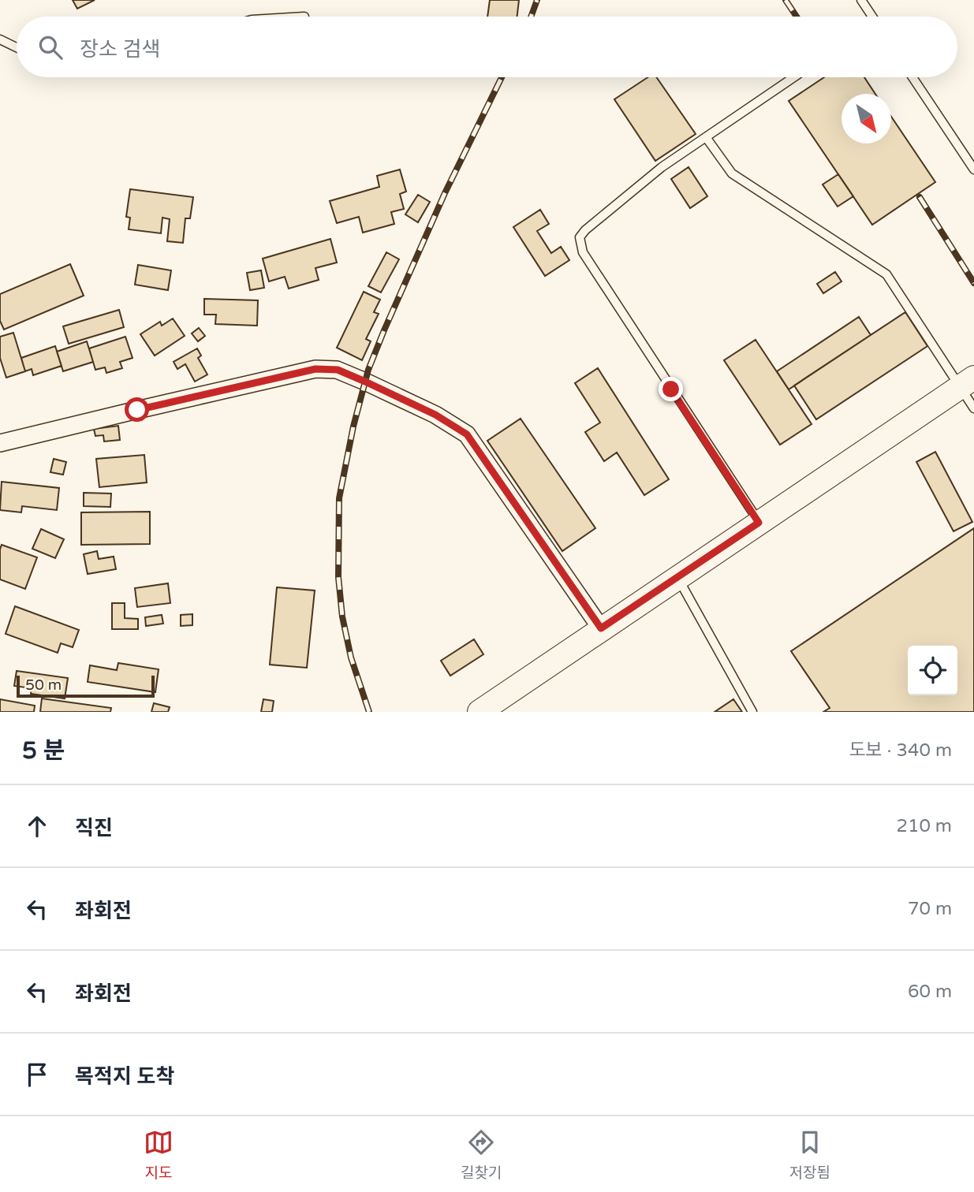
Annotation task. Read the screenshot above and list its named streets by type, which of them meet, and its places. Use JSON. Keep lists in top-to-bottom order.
{
  "scale_bar": "50 m",
  "north": "bottom right",
  "page": {
    "search": "장소 검색",
    "scale": "50 m",
    "heading": ["5 분", "도보 · 340 m"],
    "list": [
      ["직진", "210 m"],
      ["좌회전", "70 m"],
      ["좌회전", "60 m"],
      "목적지 도착"
    ],
    "nav": ["지도", "길찾기", "저장됨"]
  }
}
